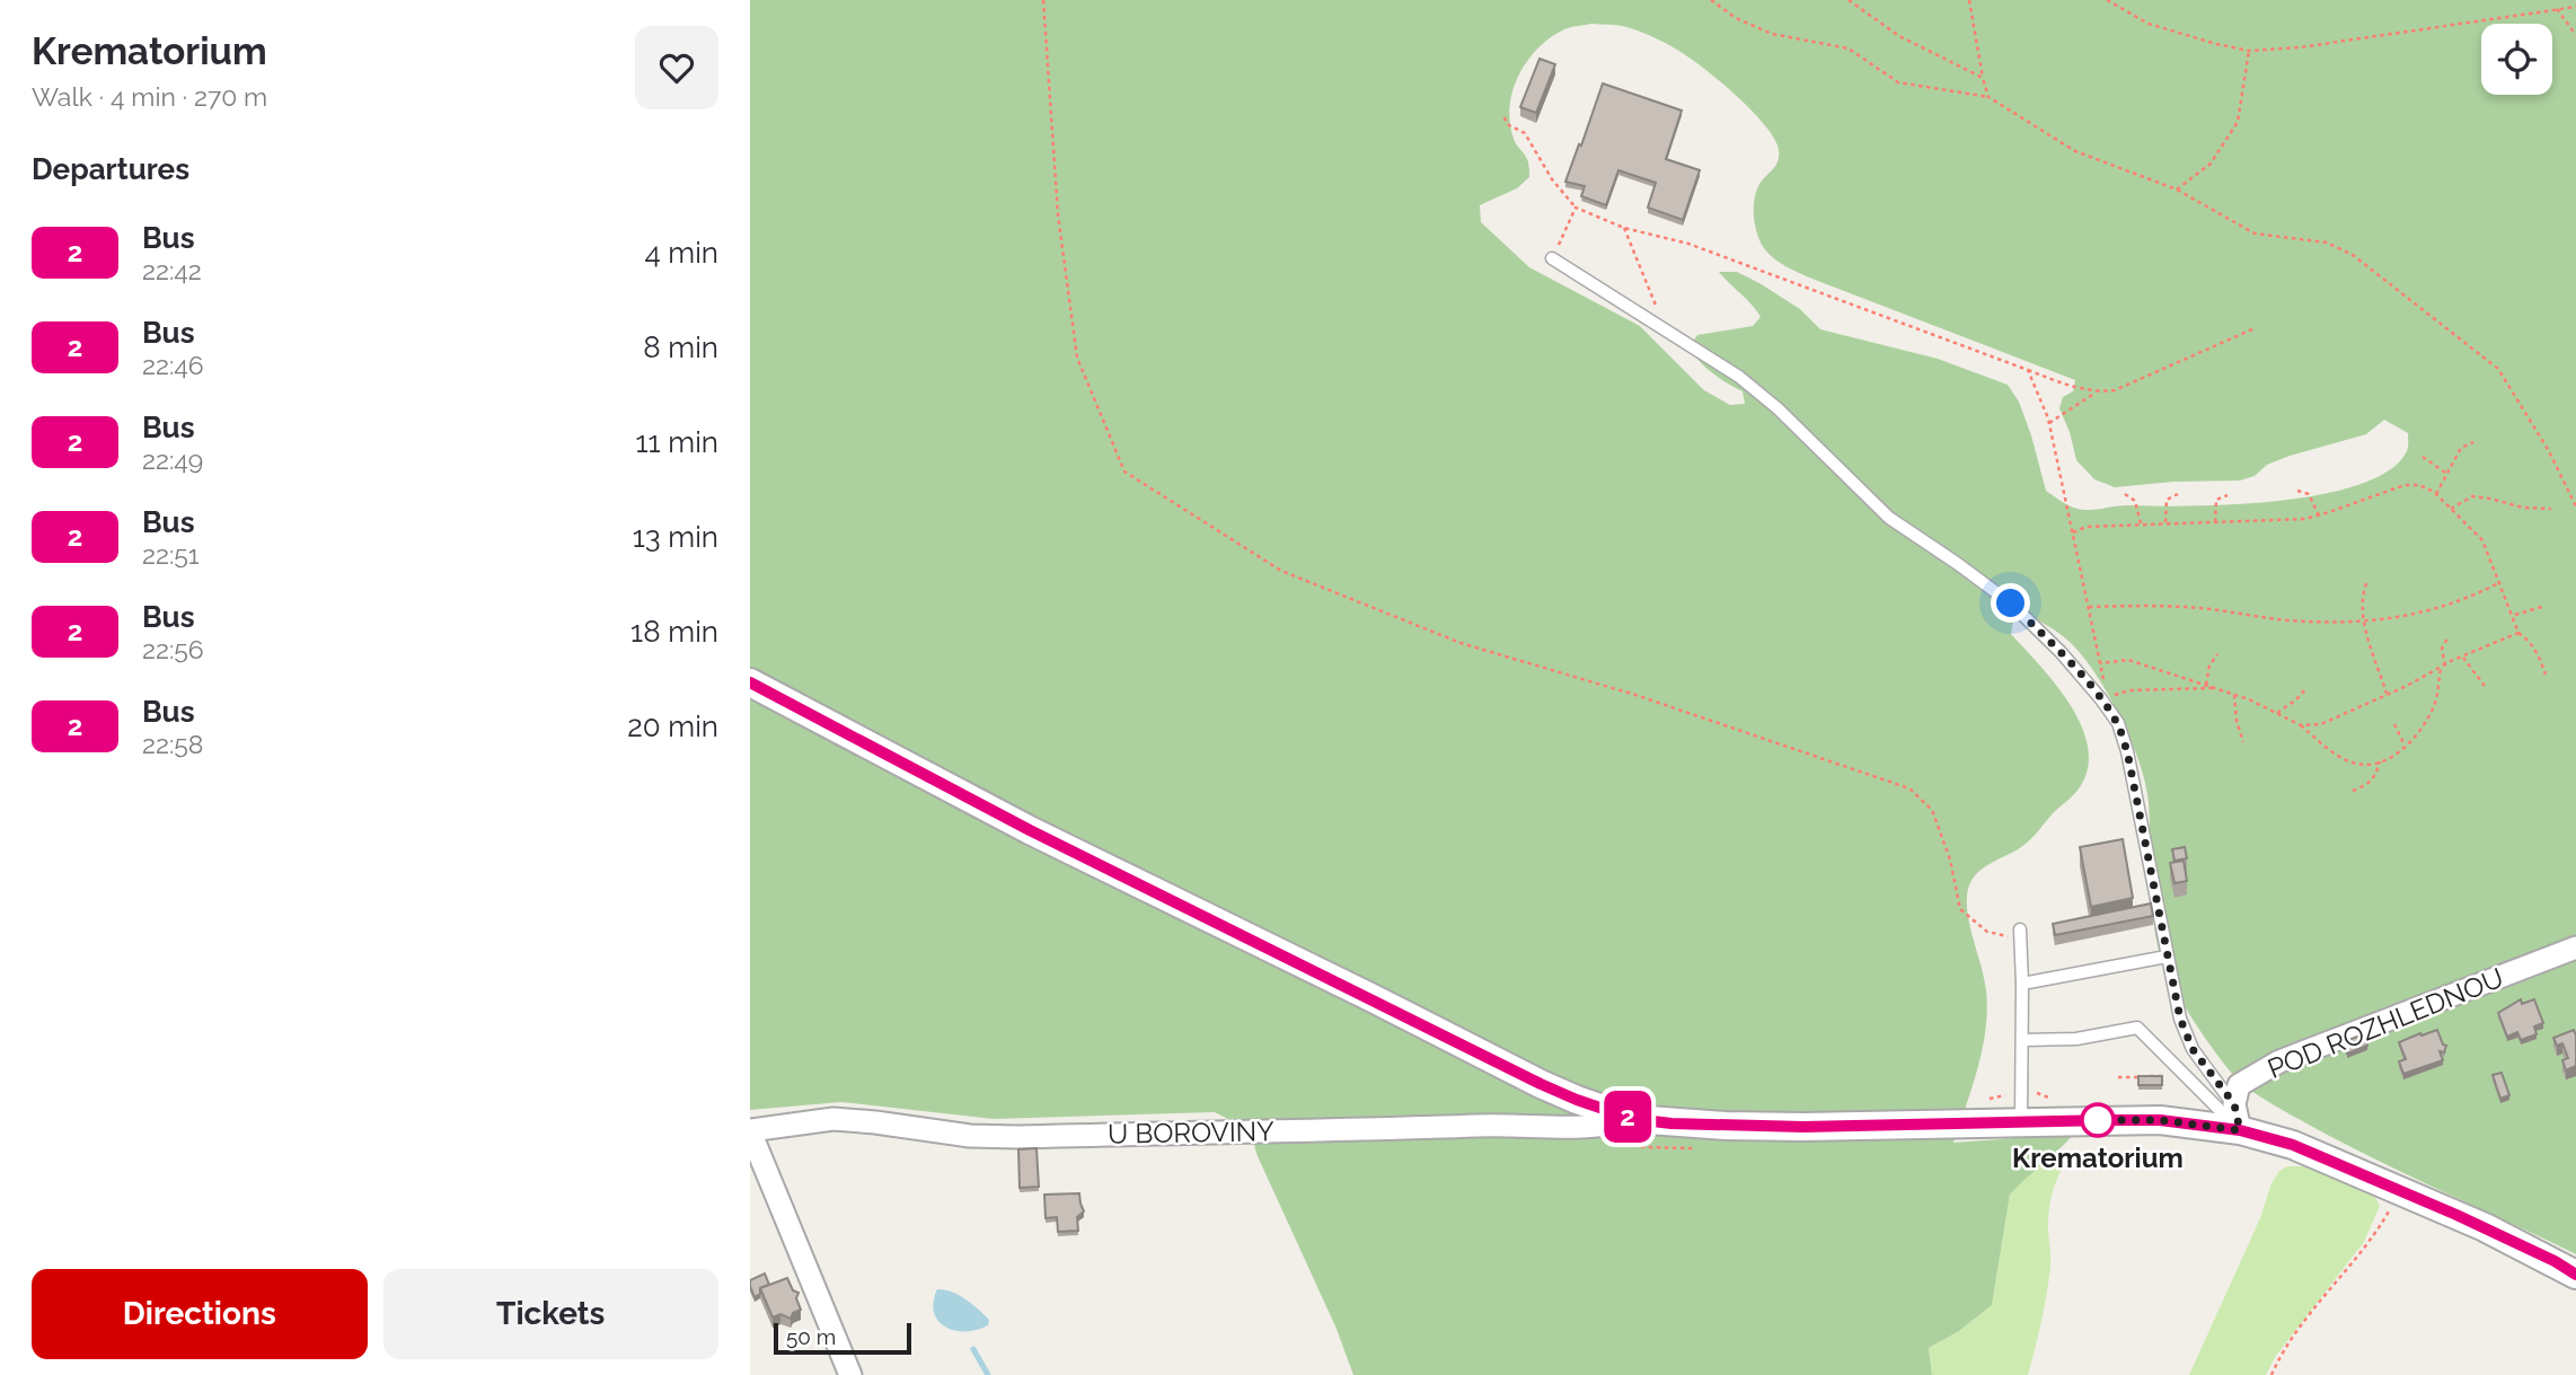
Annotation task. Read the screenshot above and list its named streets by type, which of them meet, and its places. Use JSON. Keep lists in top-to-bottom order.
{
  "streets": {
    "street": ["POD ROZHLEDNOU", "U BOROVINY"]
  },
  "places": ["Krematorium"],
  "lines": ["bus line 2"],
  "scale_bar": "50 m",
  "page": {
    "heading": [
      ["Krematorium", "Walk · 4 min · 270 m"],
      "Departures"
    ],
    "on_map": "2",
    "list": [
      {
        "mark": "2",
        "name": "Bus",
        "note": "22:42",
        "value": "4 min"
      },
      {
        "mark": "2",
        "name": "Bus",
        "note": "22:46",
        "value": "8 min"
      },
      {
        "mark": "2",
        "name": "Bus",
        "note": "22:49",
        "value": "11 min"
      },
      {
        "mark": "2",
        "name": "Bus",
        "note": "22:51",
        "value": "13 min"
      },
      {
        "mark": "2",
        "name": "Bus",
        "note": "22:56",
        "value": "18 min"
      },
      {
        "mark": "2",
        "name": "Bus",
        "note": "22:58",
        "value": "20 min"
      }
    ],
    "buttons": ["Directions", "Tickets"],
    "scale": "50 m"
  }
}
